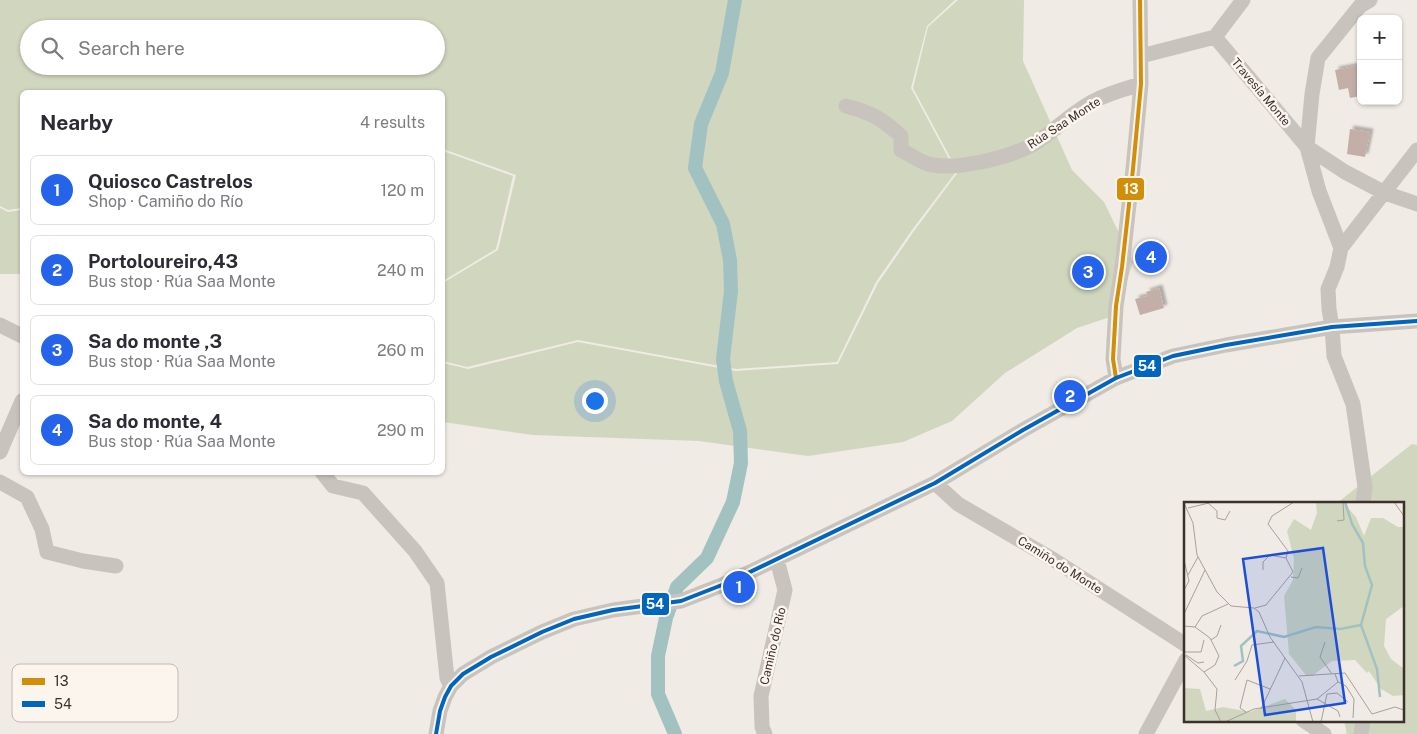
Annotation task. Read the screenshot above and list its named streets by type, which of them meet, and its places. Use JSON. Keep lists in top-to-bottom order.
{
  "streets": {
    "street": [
      "Travesía Monte",
      "Rúa Saa Monte",
      "Camiño do Monte",
      "Camiño do Río"
    ]
  },
  "lines": ["transit line 13", "transit line 54"],
  "legend": ["13", "54"],
  "page": {
    "map_buttons": ["+", "−"],
    "search": "Search here",
    "heading": ["Nearby", "4 results"],
    "list": [
      {
        "mark": "1",
        "name": "Quiosco Castrelos",
        "note": "Shop · Camiño do Río",
        "value": "120 m"
      },
      {
        "mark": "2",
        "name": "Portoloureiro,43",
        "note": "Bus stop · Rúa Saa Monte",
        "value": "240 m"
      },
      {
        "mark": "3",
        "name": "Sa do monte ,3",
        "note": "Bus stop · Rúa Saa Monte",
        "value": "260 m"
      },
      {
        "mark": "4",
        "name": "Sa do monte, 4",
        "note": "Bus stop · Rúa Saa Monte",
        "value": "290 m"
      }
    ],
    "pins": [
      "4",
      "3",
      "2",
      "1"
    ]
  }
}
